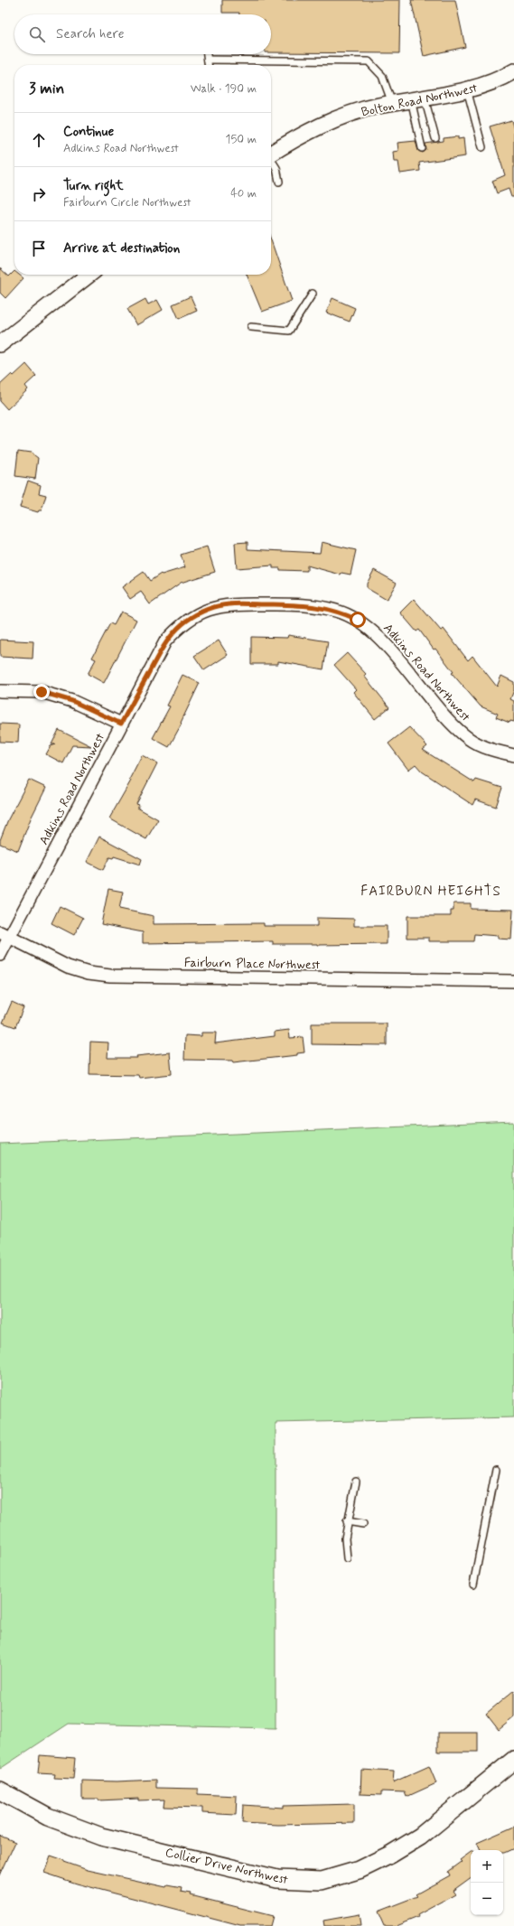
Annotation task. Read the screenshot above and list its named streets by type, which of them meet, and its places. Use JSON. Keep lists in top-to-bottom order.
{
  "streets": {
    "main road": ["Collier Drive Northwest"],
    "street": ["Bolton Road Northwest", "Adkins Road Northwest", "Fairburn Place Northwest"]
  },
  "crossings": [
    ["Adkins Road Northwest", "Fairburn Place Northwest"]
  ],
  "districts": ["FAIRBURN HEIGHTS"],
  "page": {
    "search": "Search here",
    "heading": ["3 min", "Walk · 190 m"],
    "list": [
      ["Continue", "Adkins Road Northwest", "150 m"],
      ["Turn right", "Fairburn Circle Northwest", "40 m"],
      "Arrive at destination"
    ],
    "map_buttons": ["+", "−"]
  }
}
